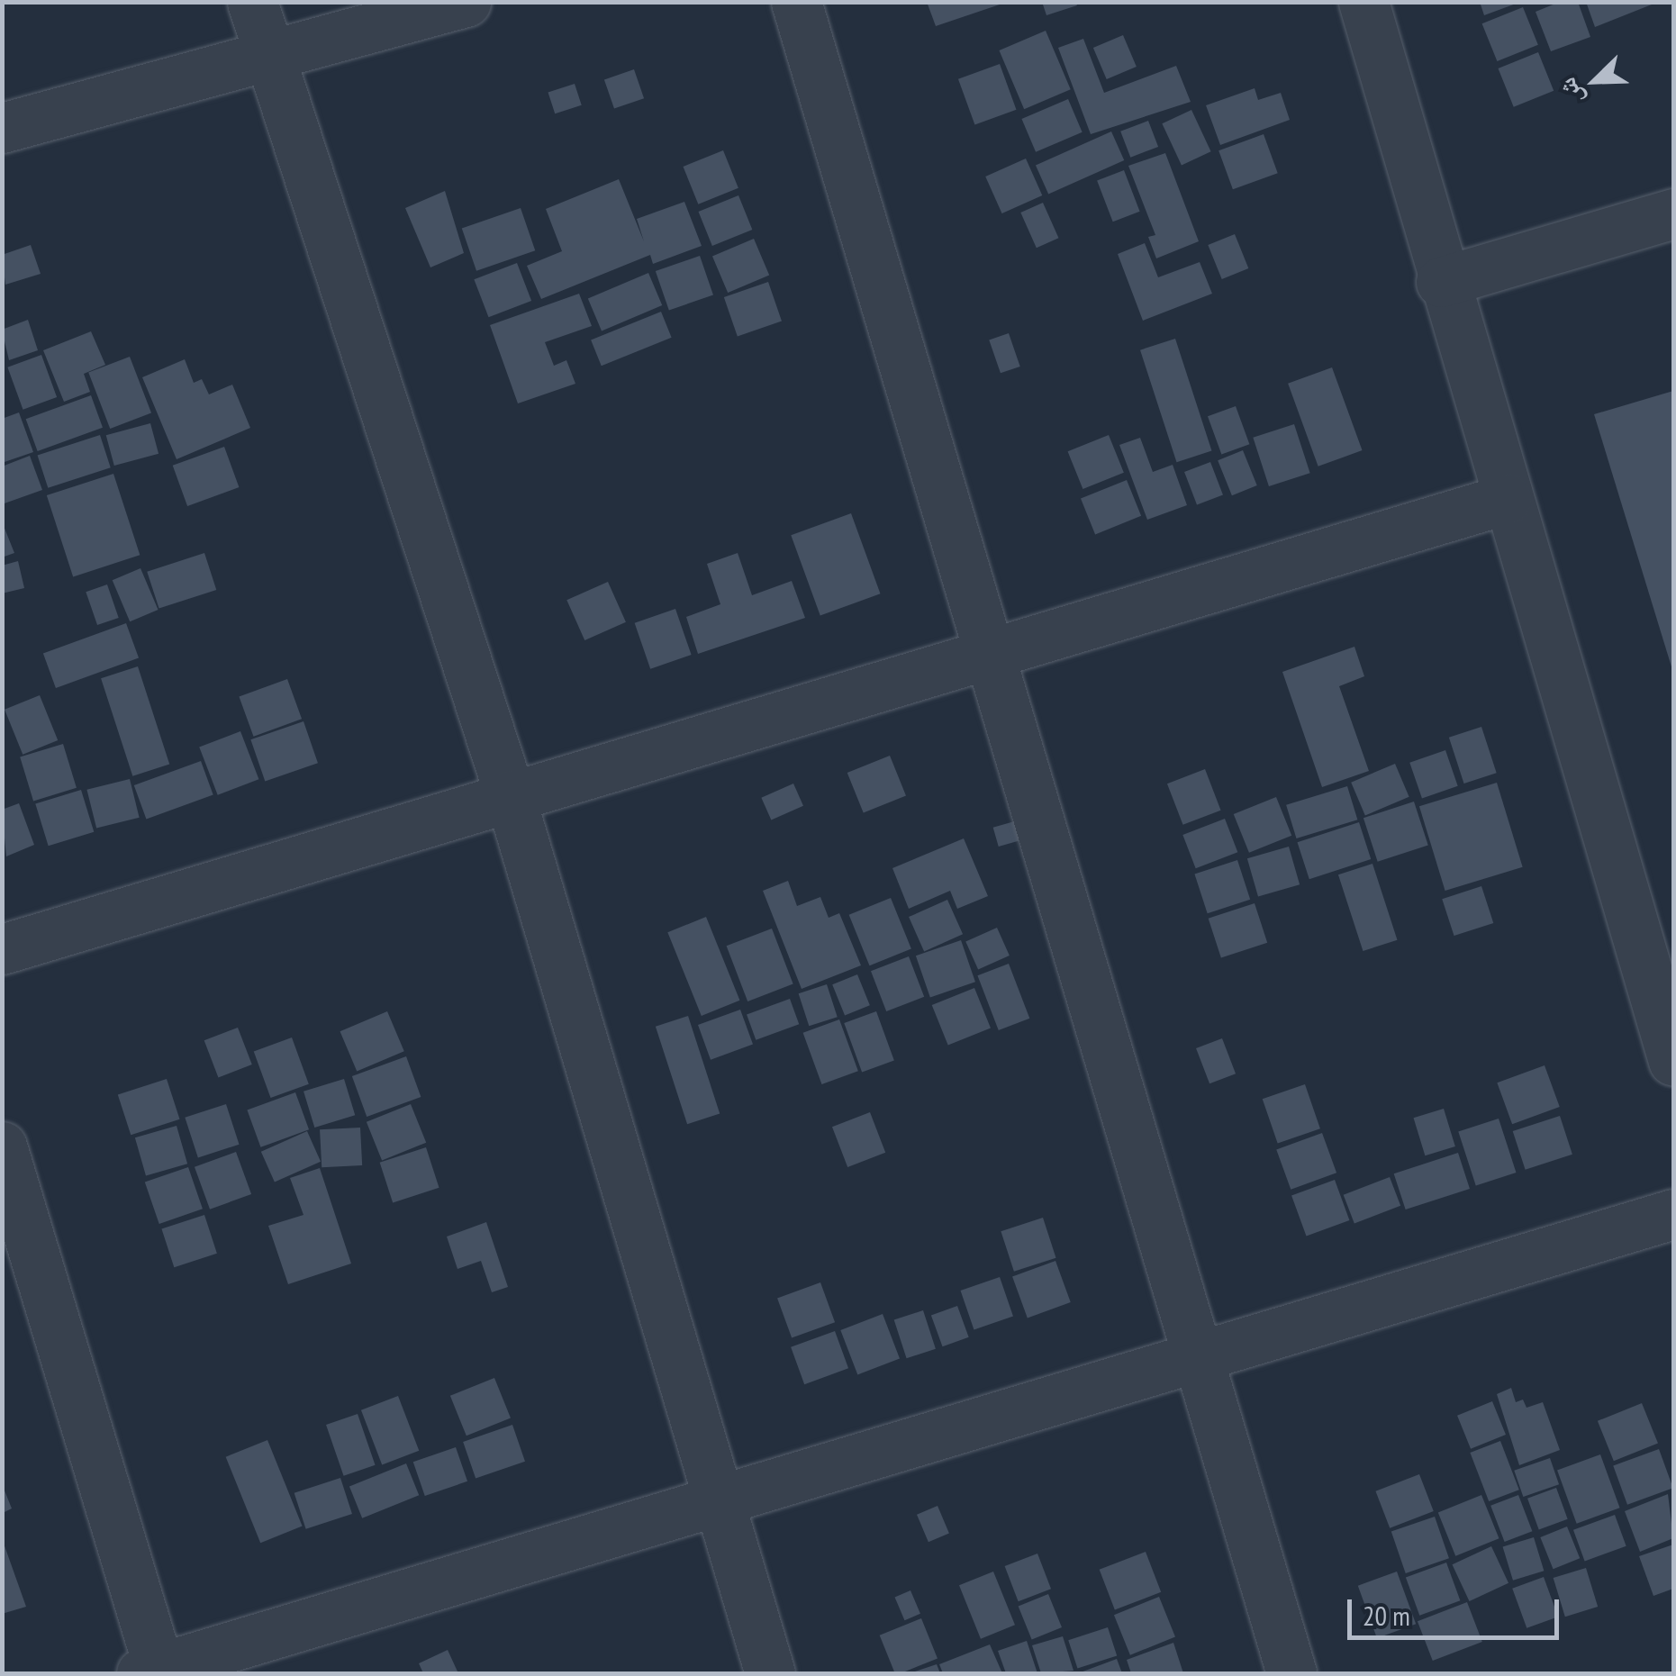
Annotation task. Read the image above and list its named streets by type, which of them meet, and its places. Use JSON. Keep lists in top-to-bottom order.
{
  "scale_bar": "20 m",
  "north": "bottom left"
}
